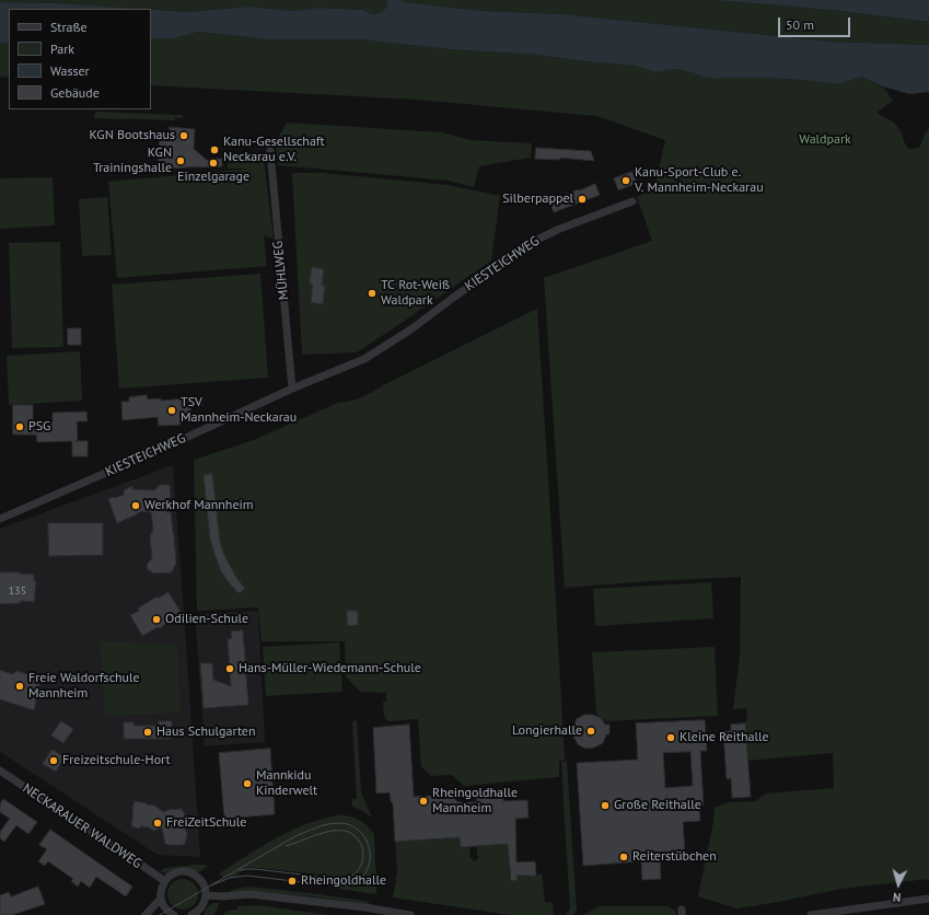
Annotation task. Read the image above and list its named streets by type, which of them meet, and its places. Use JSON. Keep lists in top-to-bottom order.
{
  "streets": {
    "street": ["KIESTEICHWEG", "MÜHLWEG", "NECKARAUER WALDWEG"]
  },
  "crossings": [
    ["KIESTEICHWEG", "MÜHLWEG"]
  ],
  "parks": ["Waldpark"],
  "places": [
    "KGN Bootshaus",
    "Kanu-Gesellschaft Neckarau e.V.",
    "KGN Trainingshalle",
    "Einzelgarage",
    "Kanu-Sport-Club e. V. Mannheim-Neckarau",
    "Silberpappel",
    "TC Rot-Weiß Waldpark",
    "TSV Mannheim-Neckarau",
    "PSG",
    "Werkhof Mannheim",
    "Odilien-Schule",
    "Hans-Müller-Wiedemann-Schule",
    "Freie Waldorfschule Mannheim",
    "Longierhalle",
    "Haus Schulgarten",
    "Kleine Reithalle",
    "Freizeitschule-Hort",
    "Mannkidu Kinderwelt",
    "Rheingoldhalle Mannheim",
    "Große Reithalle",
    "FreiZeitSchule",
    "Reiterstübchen",
    "Rheingoldhalle"
  ],
  "house_numbers": ["135"],
  "legend": [
    "Straße",
    "Park",
    "Wasser",
    "Gebäude"
  ],
  "scale_bar": "50 m",
  "north": "bottom"
}
